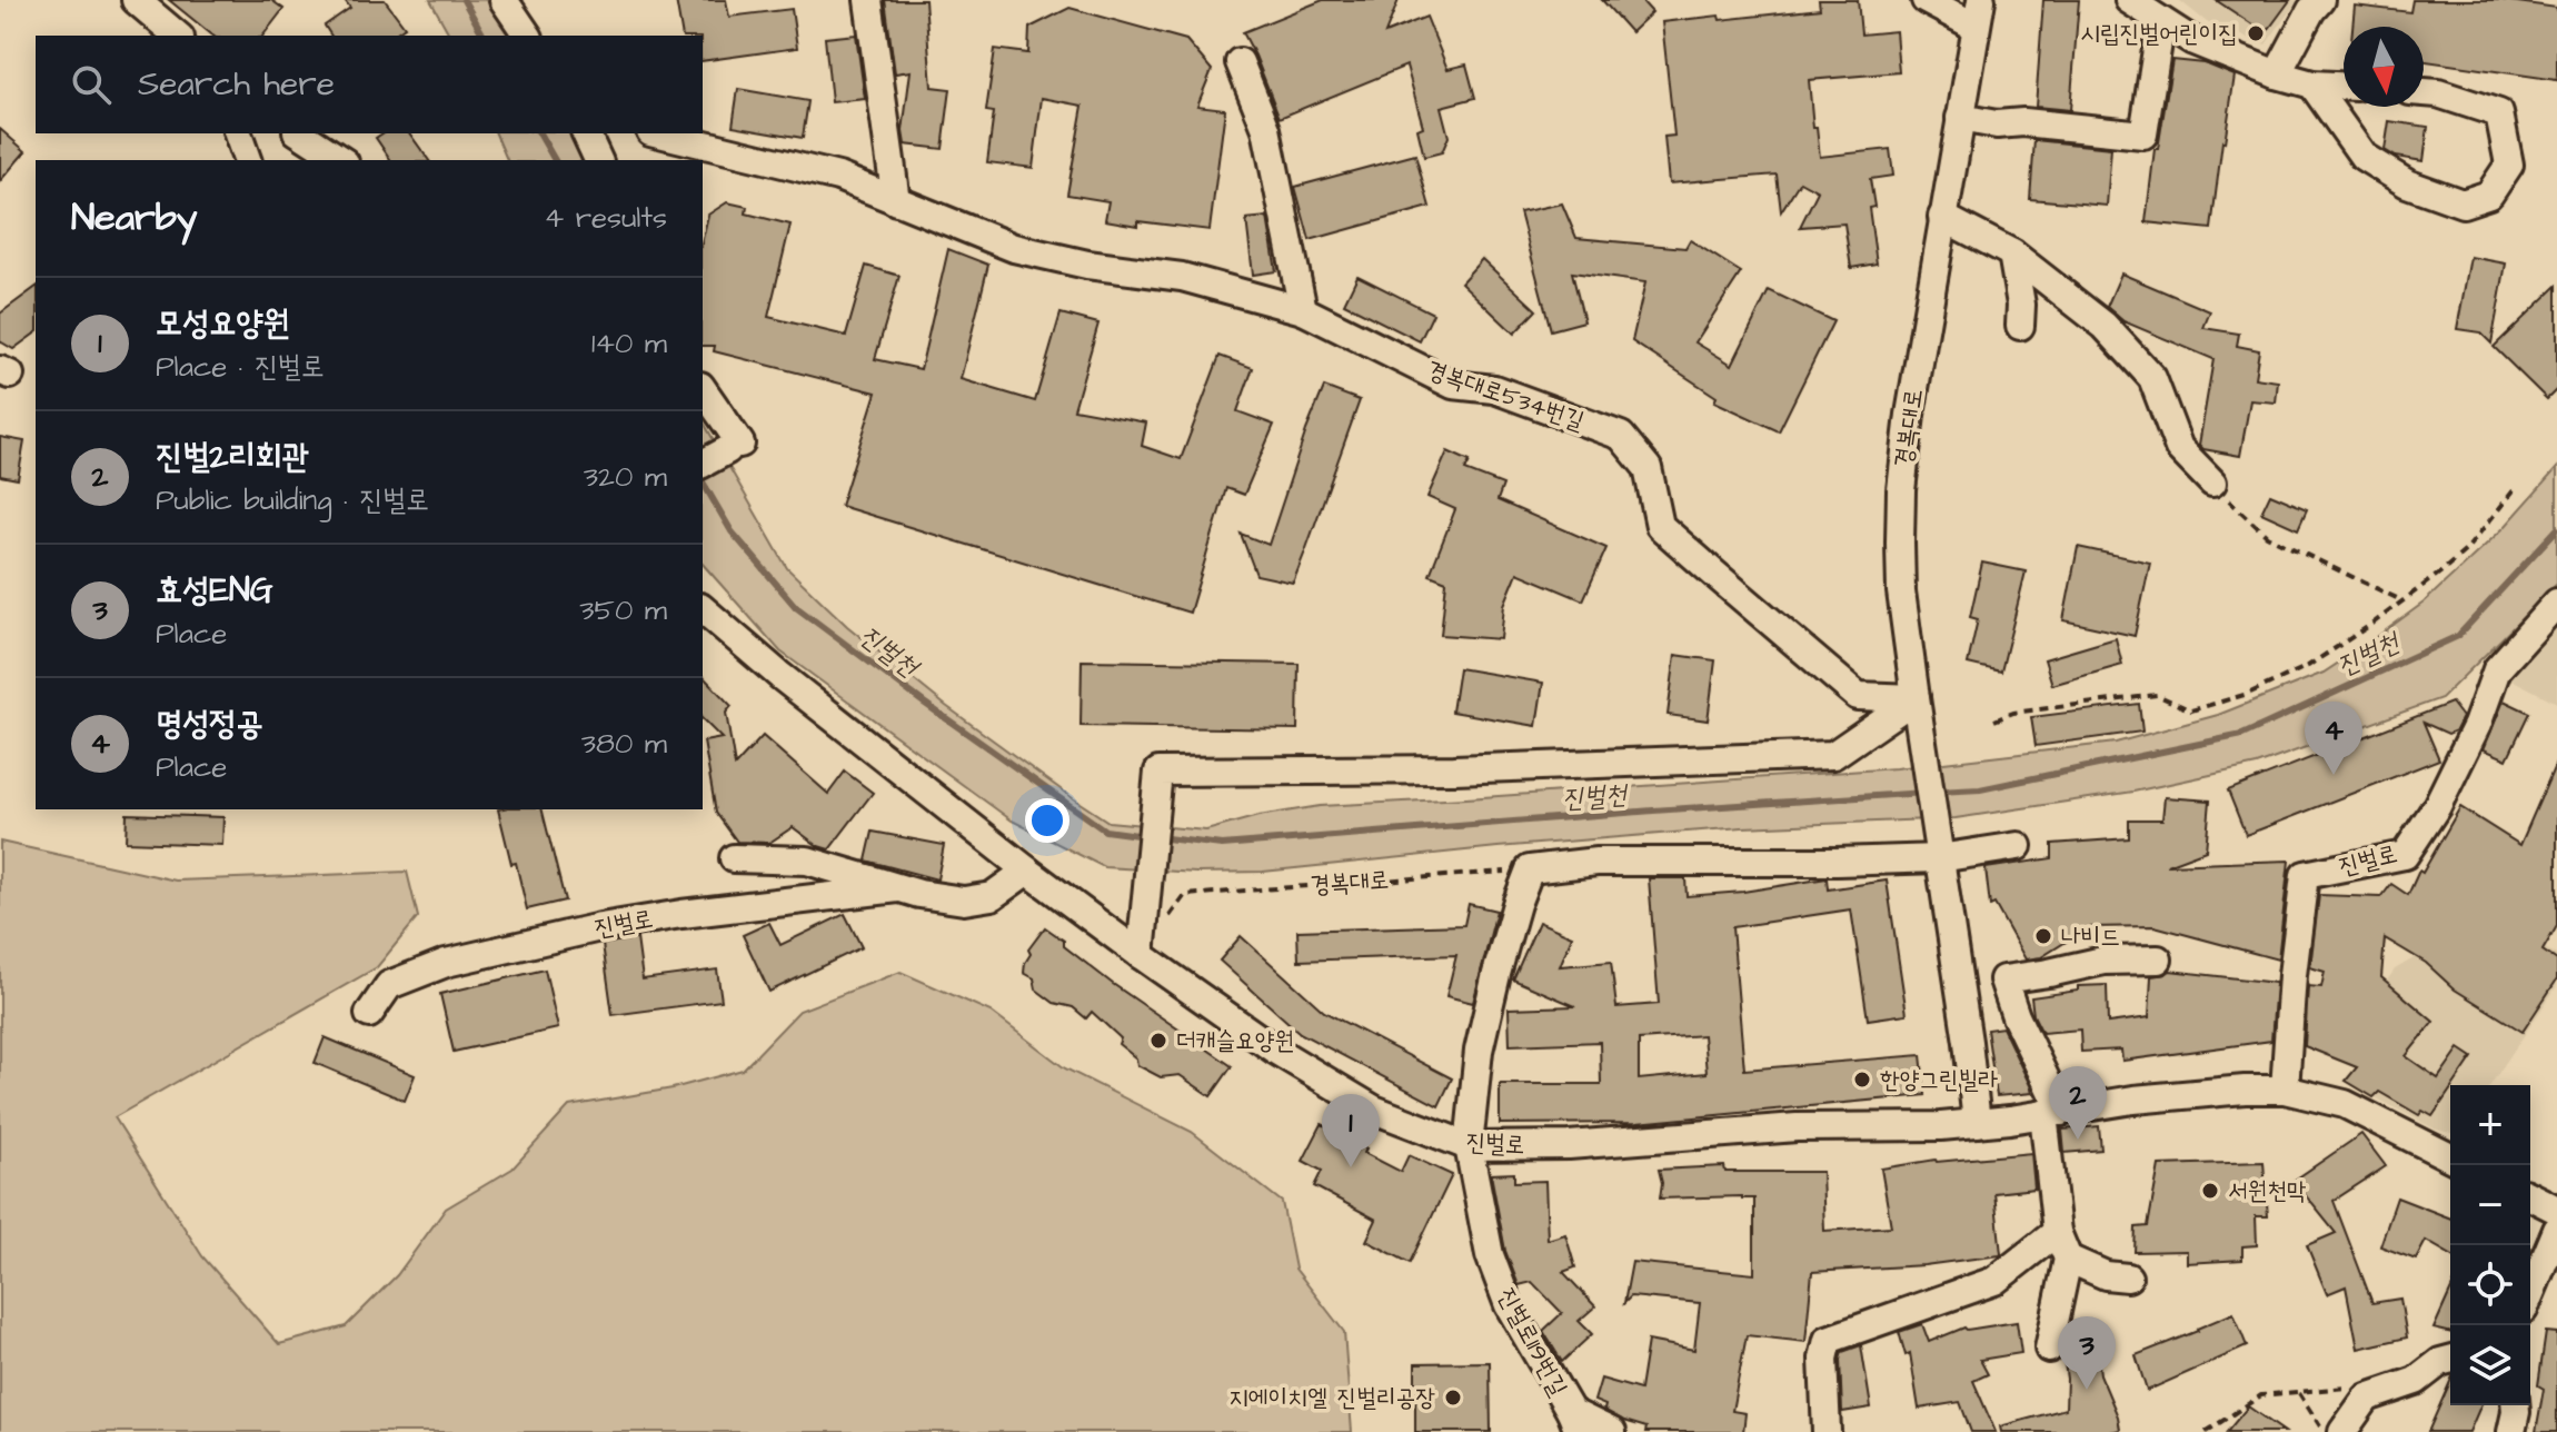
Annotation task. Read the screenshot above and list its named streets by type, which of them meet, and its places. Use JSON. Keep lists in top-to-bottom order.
{
  "streets": {
    "street": [
      "경복대로534번길",
      "경복대로",
      "진벌로",
      "진벌로119번길"
    ]
  },
  "crossings": [
    ["경복대로534번길", "경복대로"],
    ["경복대로", "진벌로"],
    ["경복대로", "진벌로119번길"],
    ["진벌로", "진벌로119번길"]
  ],
  "water": ["진벌천"],
  "places": [
    "시립진벌어린이집",
    "나비드",
    "더캐슬요양원",
    "한양그린빌라",
    "서원천막",
    "지에이치엘 진벌리공장"
  ],
  "north": "bottom",
  "page": {
    "search": "Search here",
    "heading": ["Nearby", "4 results"],
    "list": [
      {
        "mark": "1",
        "name": "모성요양원",
        "note": "Place · 진벌로",
        "value": "140 m"
      },
      {
        "mark": "2",
        "name": "진벌2리회관",
        "note": "Public building · 진벌로",
        "value": "320 m"
      },
      {
        "mark": "3",
        "name": "효성ENG",
        "note": "Place",
        "value": "350 m"
      },
      {
        "mark": "4",
        "name": "명성정공",
        "note": "Place",
        "value": "380 m"
      }
    ],
    "pins": [
      "4",
      "2",
      "1",
      "3"
    ],
    "map_buttons": ["+", "−"]
  }
}
